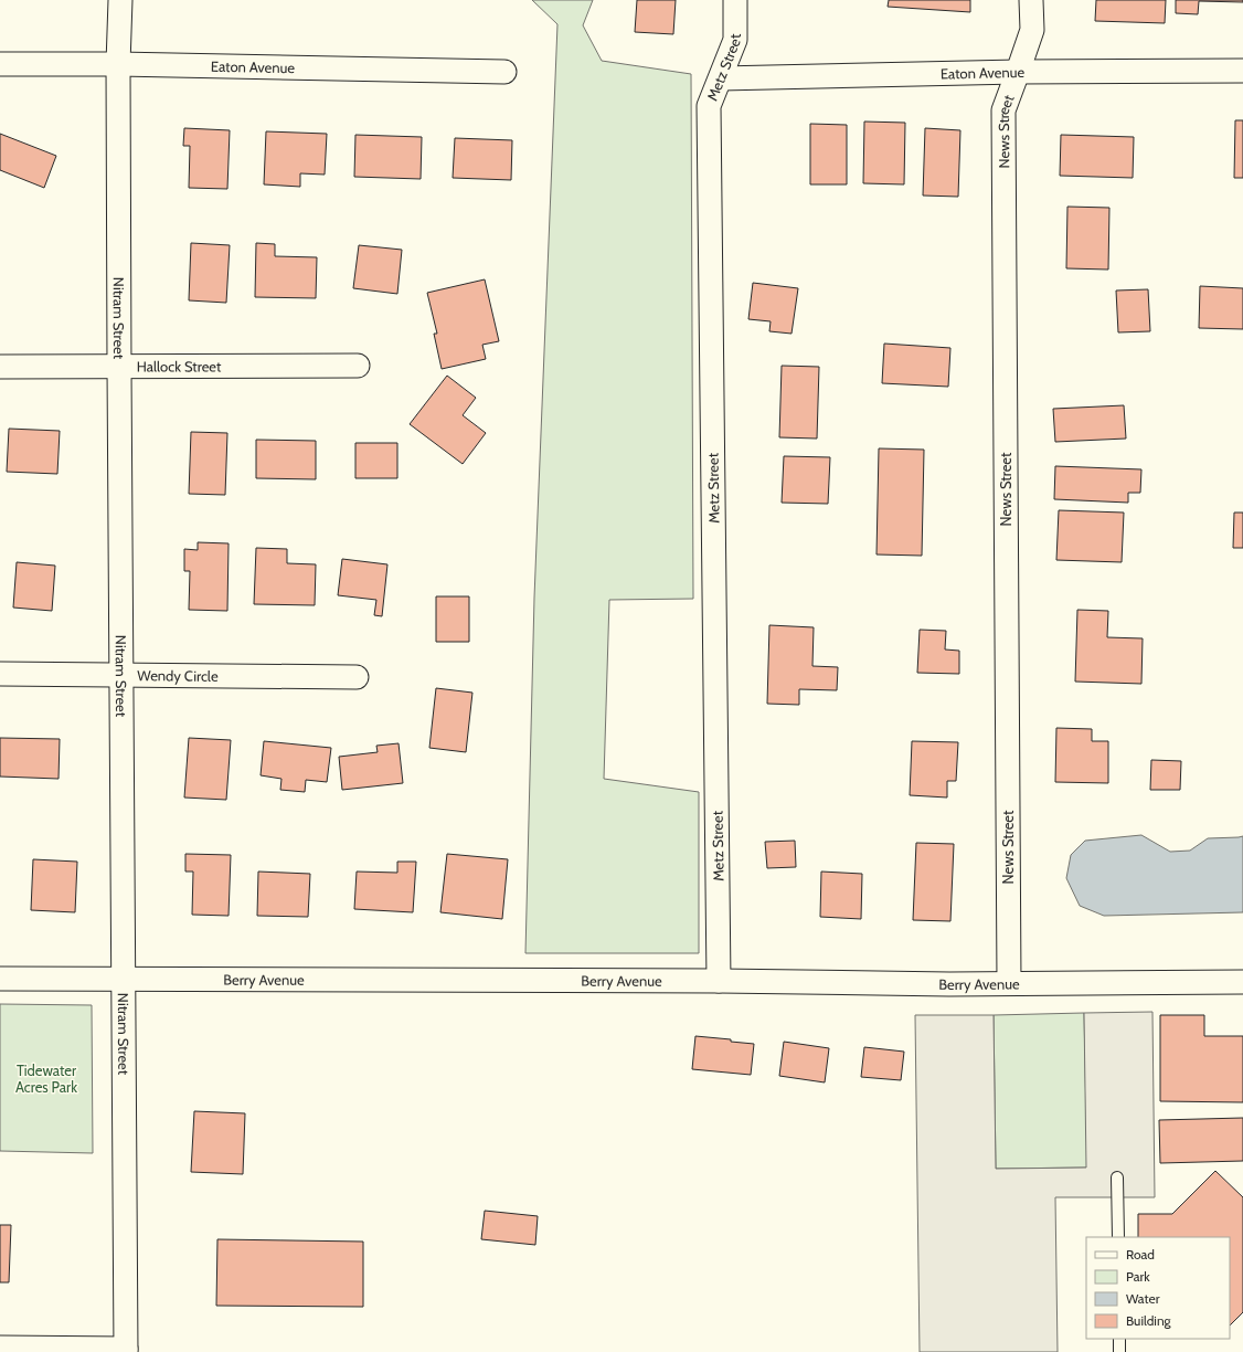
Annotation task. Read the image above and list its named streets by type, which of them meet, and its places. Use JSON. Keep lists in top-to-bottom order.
{
  "streets": {
    "street": [
      "Eaton Avenue",
      "Metz Street",
      "News Street",
      "Nitram Street",
      "Hallock Street",
      "Wendy Circle",
      "Berry Avenue"
    ]
  },
  "crossings": [
    ["Eaton Avenue", "Metz Street"],
    ["Eaton Avenue", "News Street"],
    ["Eaton Avenue", "Nitram Street"],
    ["Metz Street", "Berry Avenue"],
    ["News Street", "Berry Avenue"],
    ["Nitram Street", "Hallock Street"],
    ["Nitram Street", "Wendy Circle"],
    ["Nitram Street", "Berry Avenue"]
  ],
  "parks": ["Tidewater Acres Park"],
  "legend": [
    "Road",
    "Park",
    "Water",
    "Building"
  ]
}
